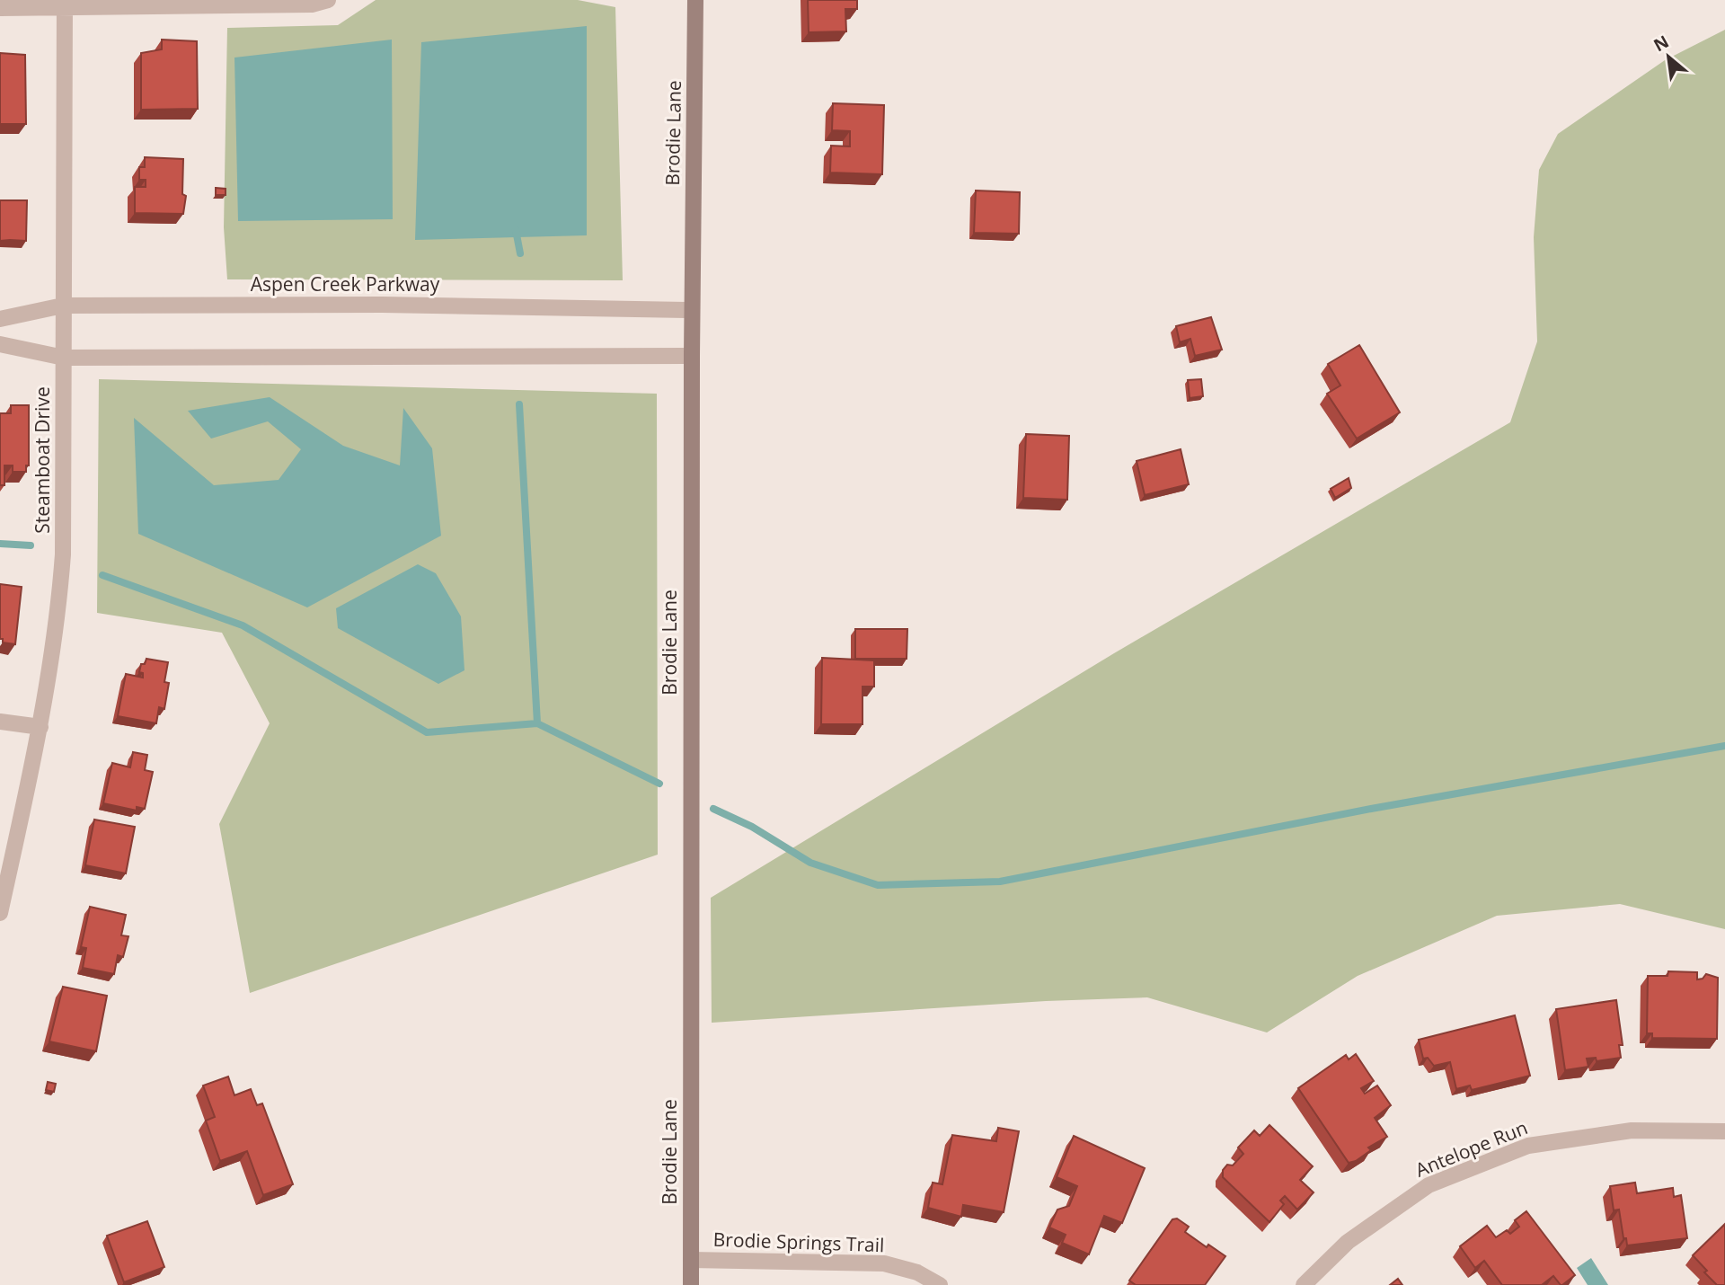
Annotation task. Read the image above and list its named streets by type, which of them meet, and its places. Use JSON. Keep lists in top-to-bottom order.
{
  "streets": {
    "main road": ["Brodie Lane"],
    "street": [
      "Aspen Creek Parkway",
      "Steamboat Drive",
      "Antelope Run",
      "Brodie Springs Trail"
    ]
  },
  "crossings": [
    ["Brodie Lane", "Aspen Creek Parkway"],
    ["Brodie Lane", "Brodie Springs Trail"],
    ["Aspen Creek Parkway", "Steamboat Drive"]
  ],
  "north": "top left"
}
